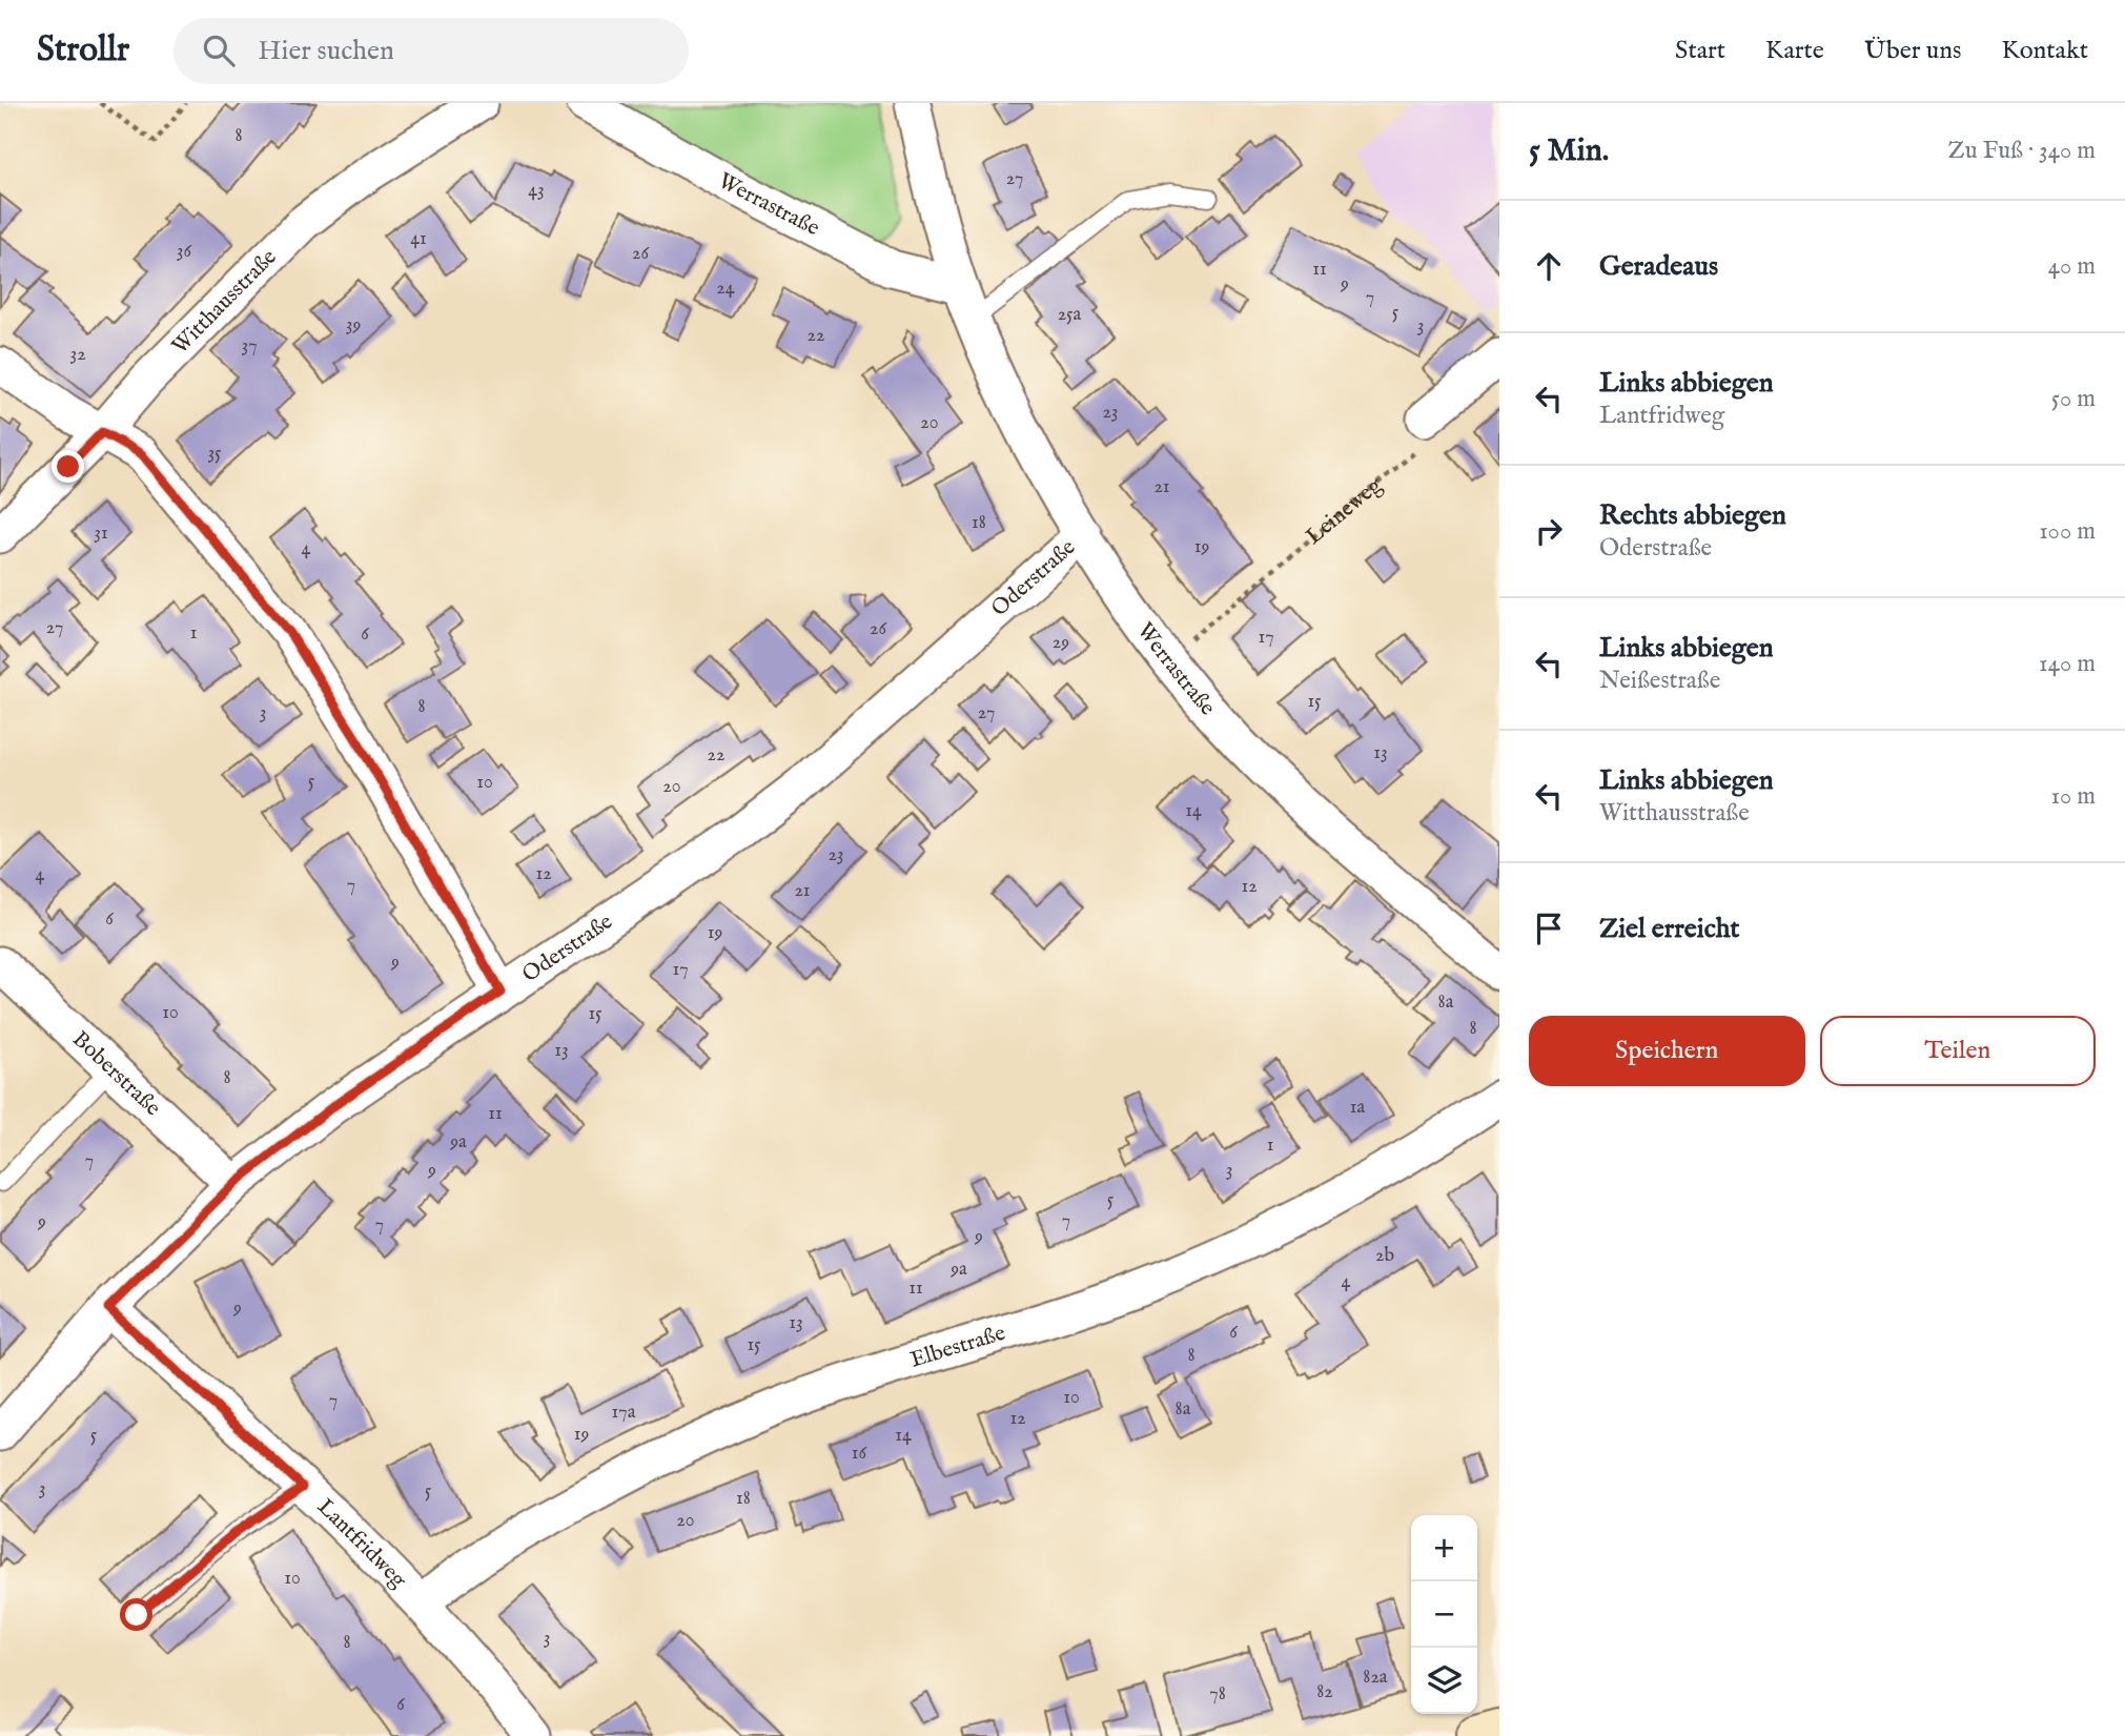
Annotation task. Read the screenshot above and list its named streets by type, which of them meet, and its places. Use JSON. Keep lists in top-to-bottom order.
{
  "streets": {
    "street": [
      "Werrastraße",
      "Witthausstraße",
      "Oderstraße",
      "Boberstraße",
      "Elbestraße",
      "Lantfridweg"
    ],
    "path": ["Leineweg"]
  },
  "crossings": [
    ["Werrastraße", "Leineweg"],
    ["Werrastraße", "Oderstraße"],
    ["Oderstraße", "Boberstraße"],
    ["Oderstraße", "Lantfridweg"],
    ["Elbestraße", "Lantfridweg"]
  ],
  "house_numbers": [
    "8",
    "27",
    "43",
    "41",
    "36",
    "26",
    "11",
    "9",
    "24",
    "7",
    "5",
    "25a",
    "39",
    "3",
    "22",
    "37",
    "32",
    "23",
    "20",
    "35",
    "21",
    "18",
    "31",
    "19",
    "4",
    "27",
    "26",
    "1",
    "6",
    "17",
    "29",
    "15",
    "8",
    "3",
    "27",
    "13",
    "22",
    "5",
    "10",
    "20",
    "14",
    "23",
    "12",
    "4",
    "7",
    "12",
    "21",
    "6",
    "19",
    "9",
    "17",
    "8a",
    "10",
    "15",
    "8",
    "13",
    "8",
    "1a",
    "11",
    "9a",
    "1",
    "7",
    "9",
    "3",
    "5",
    "7",
    "9",
    "7",
    "9",
    "2b",
    "9a",
    "4",
    "11",
    "9",
    "13",
    "6",
    "15",
    "8",
    "10",
    "7",
    "8a",
    "17a",
    "12",
    "19",
    "5",
    "14",
    "16",
    "3",
    "5",
    "18",
    "20",
    "10",
    "3",
    "8",
    "82a",
    "82",
    "78",
    "6"
  ],
  "page": {
    "header": "Strollr",
    "search": "Hier suchen",
    "nav": [
      "Start",
      "Karte",
      "Über uns",
      "Kontakt"
    ],
    "heading": ["5 Min.", "Zu Fuß · 340 m"],
    "list": [
      ["Geradeaus", "40 m"],
      ["Links abbiegen", "Lantfridweg", "50 m"],
      ["Rechts abbiegen", "Oderstraße", "100 m"],
      ["Links abbiegen", "Neißestraße", "140 m"],
      ["Links abbiegen", "Witthausstraße", "10 m"],
      "Ziel erreicht"
    ],
    "buttons": ["Speichern", "Teilen"],
    "map_buttons": ["+", "−"]
  }
}
